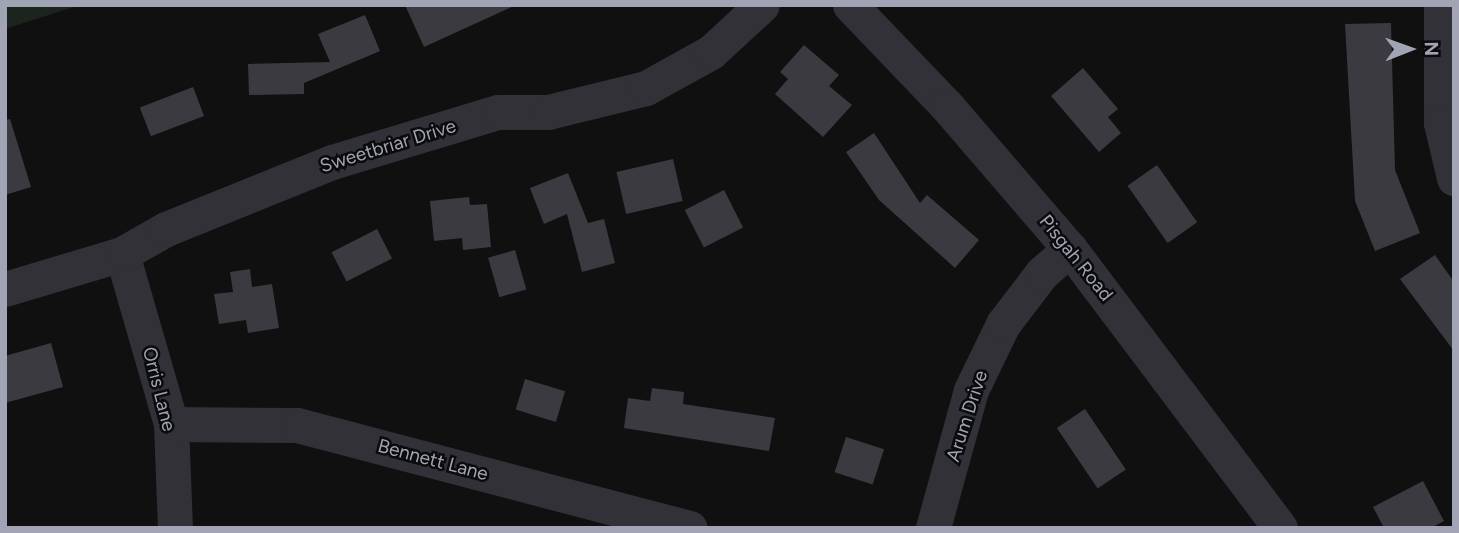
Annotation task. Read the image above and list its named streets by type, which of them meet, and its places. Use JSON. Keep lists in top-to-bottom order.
{
  "streets": {
    "street": [
      "Sweetbriar Drive",
      "Pisgah Road",
      "Orris Lane",
      "Arum Drive",
      "Bennett Lane"
    ]
  },
  "crossings": [
    ["Sweetbriar Drive", "Orris Lane"],
    ["Pisgah Road", "Arum Drive"],
    ["Orris Lane", "Bennett Lane"]
  ],
  "north": "right"
}
